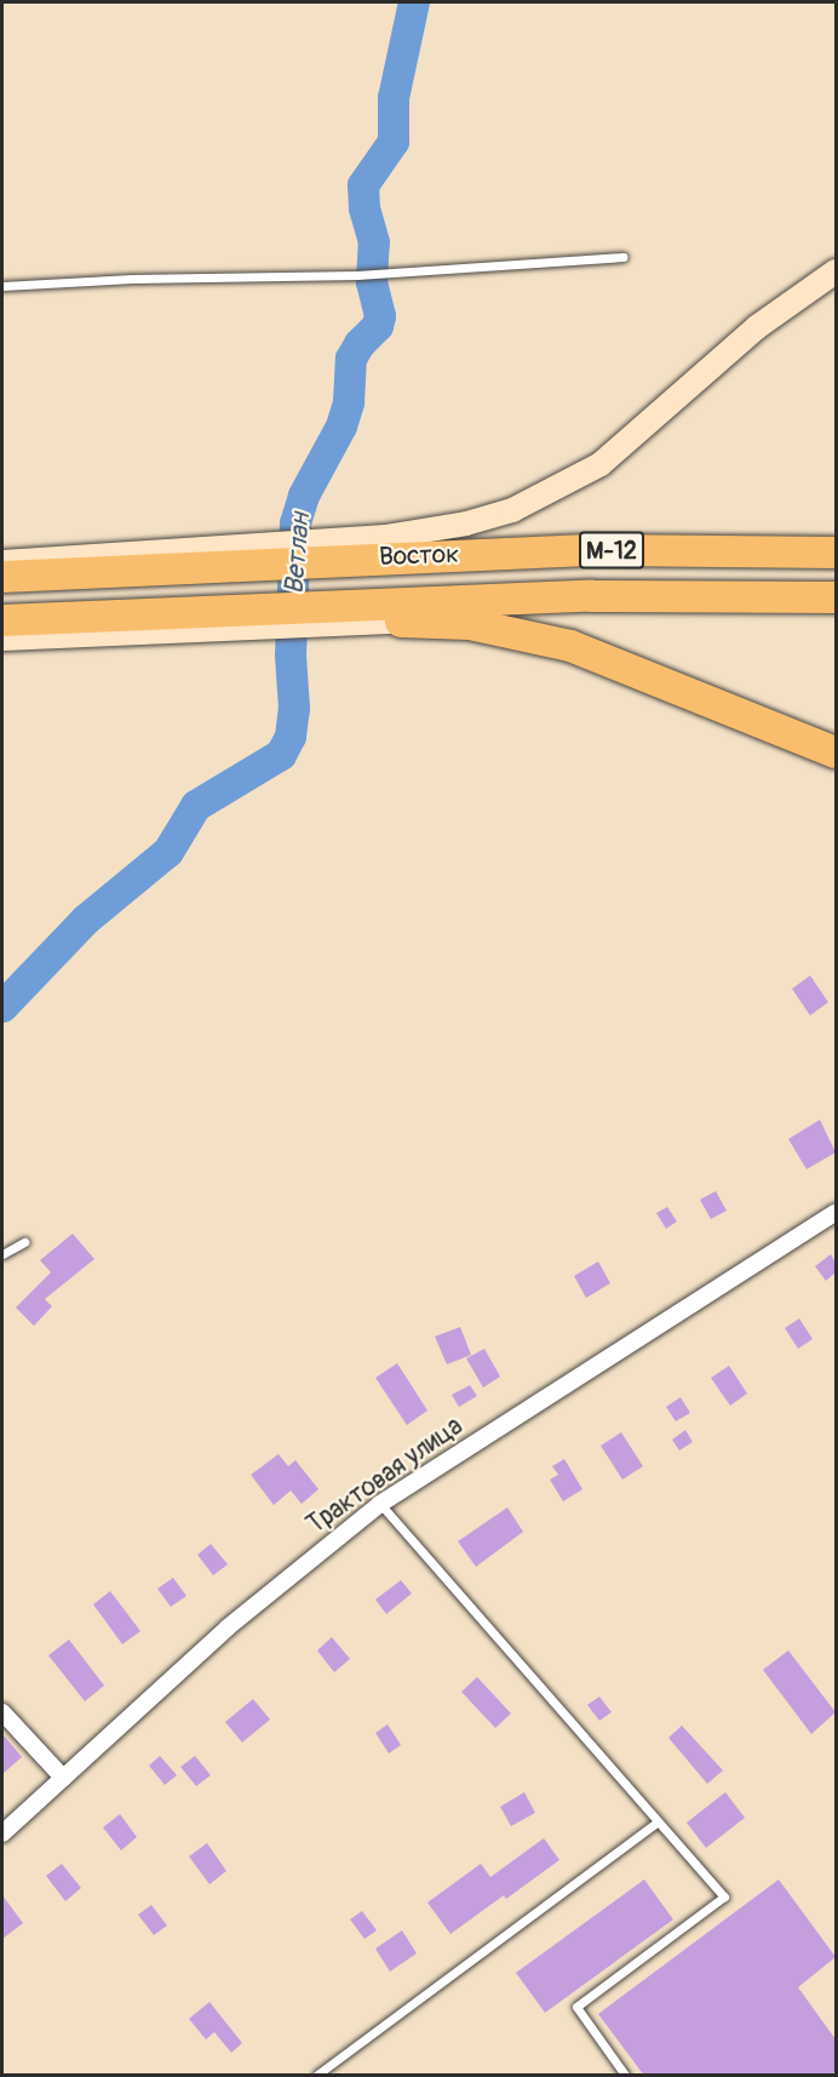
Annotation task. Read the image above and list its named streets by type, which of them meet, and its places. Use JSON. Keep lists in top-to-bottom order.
{
  "streets": {
    "highway": ["М-12", "Восток"],
    "street": ["Трактовая улица"]
  },
  "water": ["Ветлан"]
}
